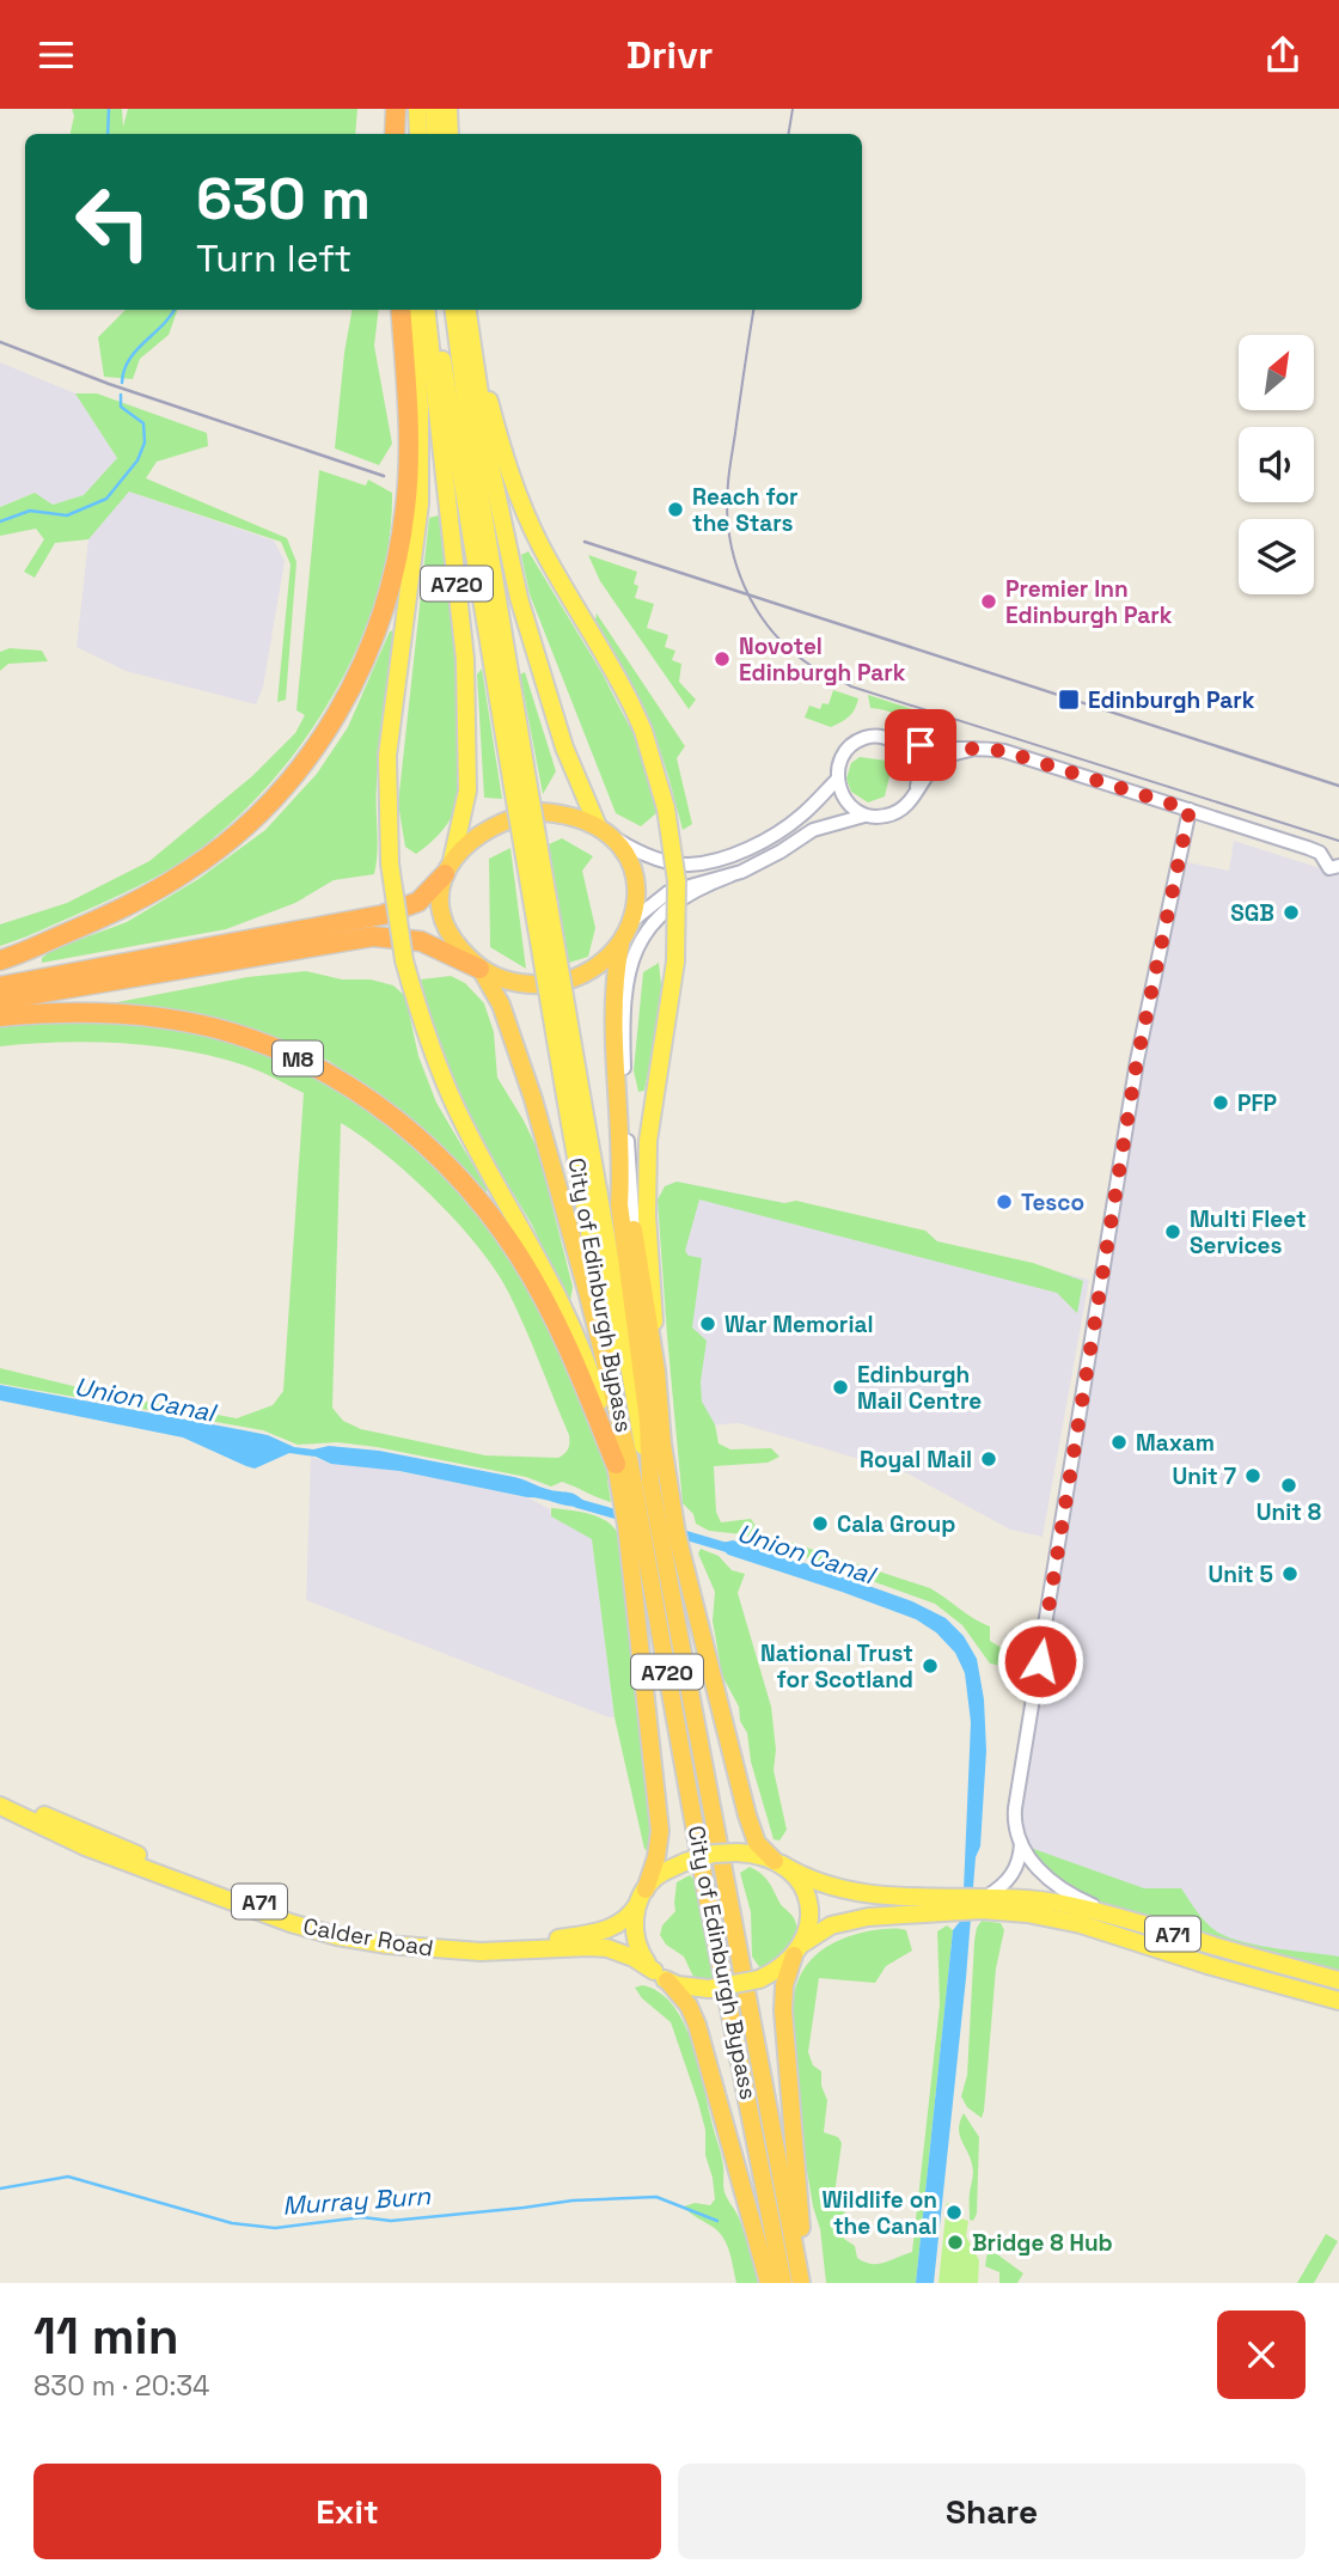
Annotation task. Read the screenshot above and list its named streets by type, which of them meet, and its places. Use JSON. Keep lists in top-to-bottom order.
{
  "streets": {
    "highway": ["A720", "M8", "City of Edinburgh Bypass"],
    "main road": ["A71", "Calder Road"]
  },
  "crossings": [
    ["A720", "M8"],
    ["A720", "City of Edinburgh Bypass"],
    ["A720", "A71"],
    ["A720", "Calder Road"],
    ["M8", "City of Edinburgh Bypass"],
    ["A71", "Calder Road"]
  ],
  "water": ["Union Canal", "Murray Burn"],
  "places": {
    "other": [
      "Reach for the Stars",
      "Premier Inn Edinburgh Park",
      "Novotel Edinburgh Park",
      "SGB",
      "PFP",
      "Tesco",
      "Multi Fleet Services",
      "War Memorial",
      "Edinburgh Mail Centre",
      "Maxam",
      "Royal Mail",
      "Unit 7",
      "Unit 8",
      "Cala Group",
      "Unit 5",
      "National Trust for Scotland",
      "Wildlife on the Canal",
      "Bridge 8 Hub"
    ],
    "transit": ["Edinburgh Park"]
  },
  "north": "top right",
  "page": {
    "header": "Drivr",
    "turn": ["630 m", "Turn left"],
    "heading": ["11 min", "830 m · 20:34"],
    "buttons": ["Exit", "Share"]
  }
}
